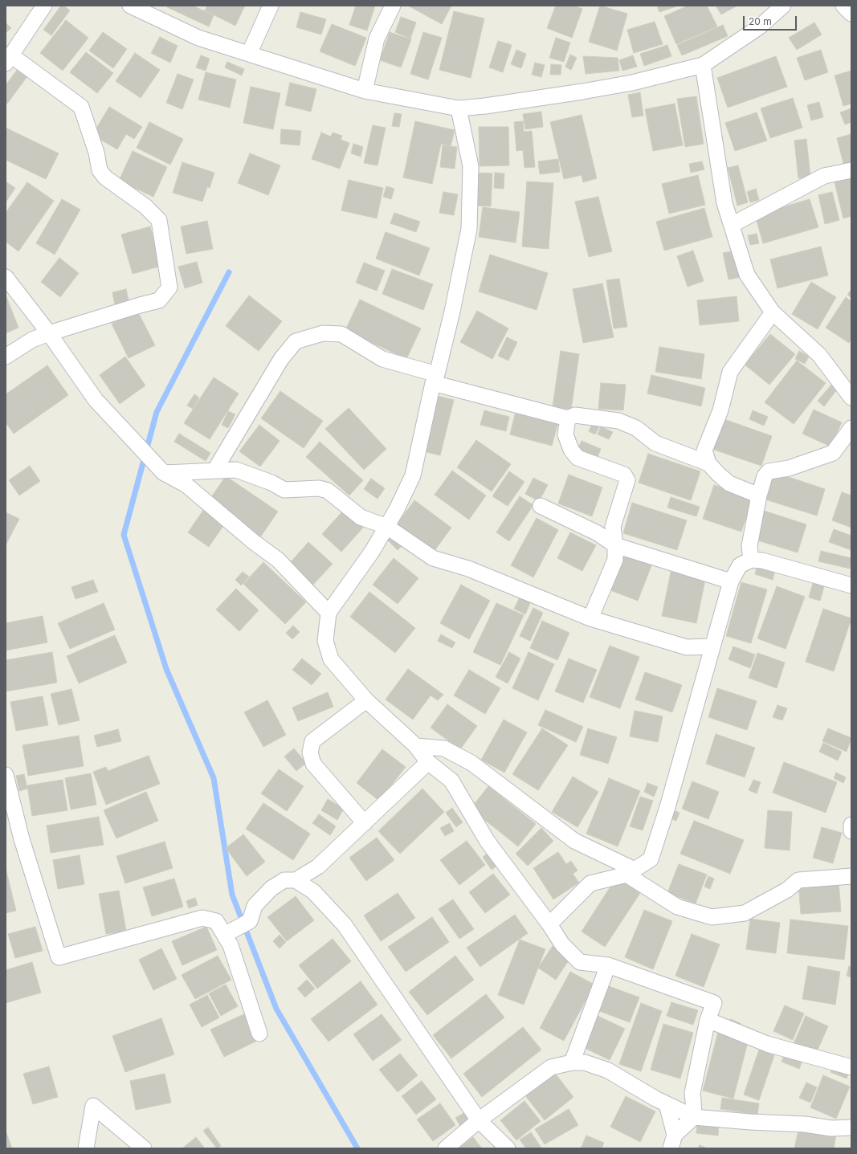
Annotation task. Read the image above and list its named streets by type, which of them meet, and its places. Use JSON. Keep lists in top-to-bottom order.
{
  "scale_bar": "20 m"
}
